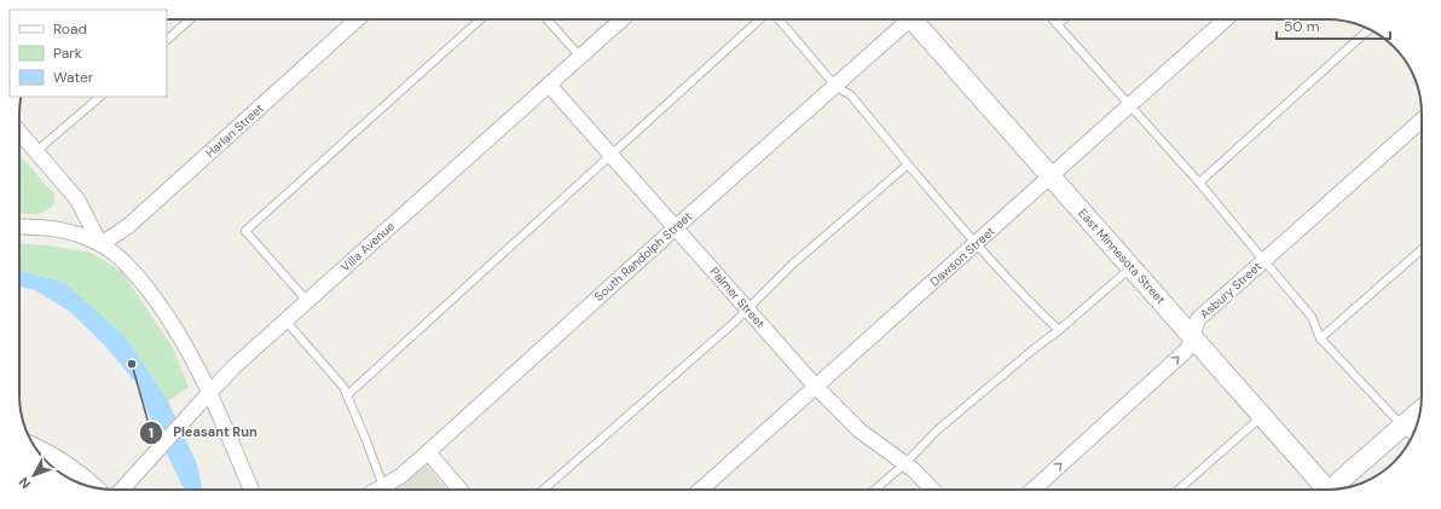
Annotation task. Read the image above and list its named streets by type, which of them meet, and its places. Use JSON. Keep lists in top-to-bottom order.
{
  "streets": {
    "street": [
      "Harlan Street",
      "Villa Avenue",
      "South Randolph Street",
      "Dawson Street",
      "East Minnesota Street",
      "Asbury Street",
      "Palmer Street"
    ]
  },
  "crossings": [
    ["Villa Avenue", "Palmer Street"],
    ["South Randolph Street", "Palmer Street"],
    ["Dawson Street", "East Minnesota Street"],
    ["Dawson Street", "Palmer Street"],
    ["East Minnesota Street", "Asbury Street"]
  ],
  "one_way": ["Asbury Street"],
  "places": ["Pleasant Run"],
  "legend": ["Road", "Park", "Water"],
  "scale_bar": "50 m",
  "north": "bottom left"
}
